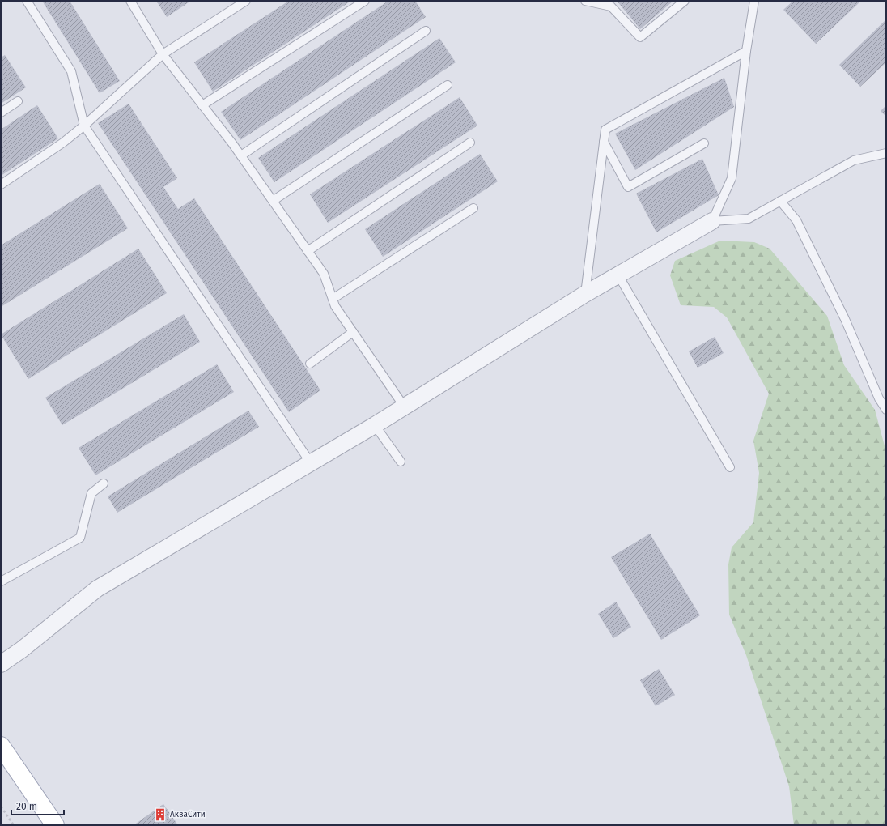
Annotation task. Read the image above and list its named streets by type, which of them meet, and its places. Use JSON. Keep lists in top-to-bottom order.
{
  "places": {
    "building": ["АкваСити"]
  },
  "scale_bar": "20 m"
}
